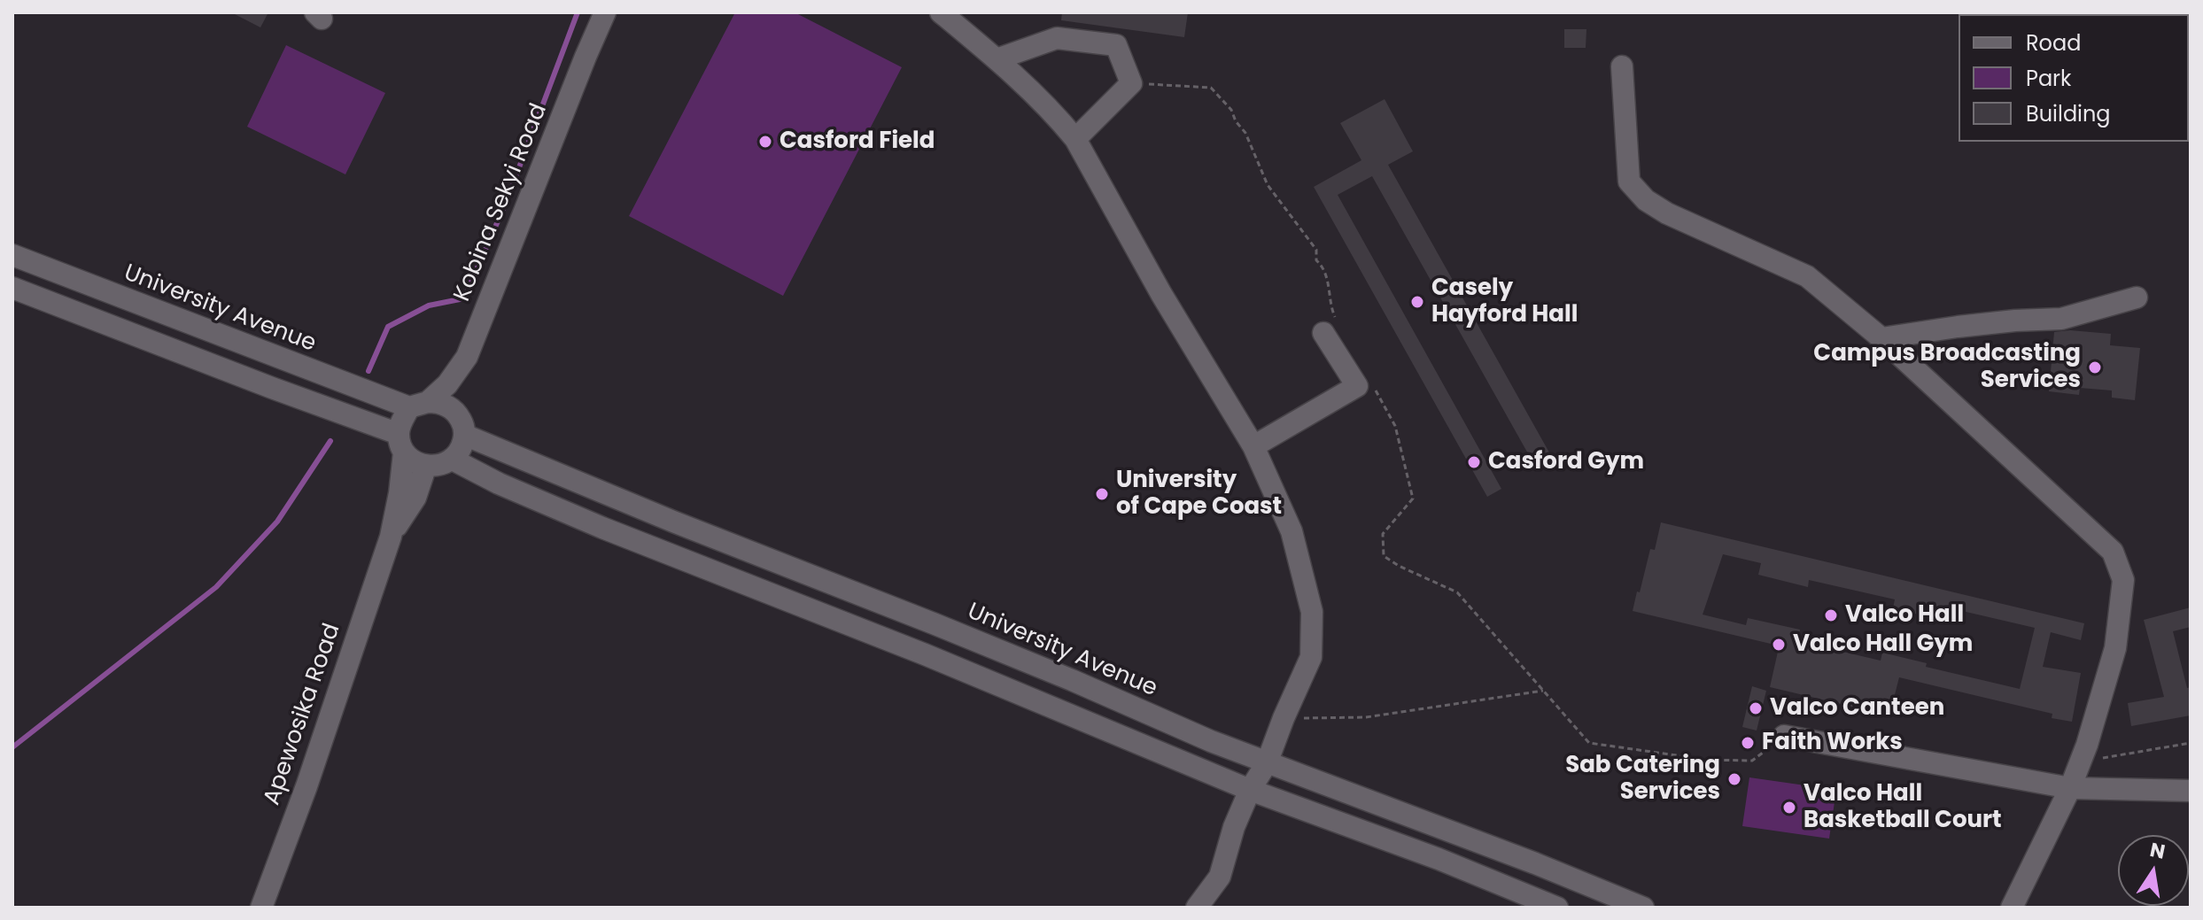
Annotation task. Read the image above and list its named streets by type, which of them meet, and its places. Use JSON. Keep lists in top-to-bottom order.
{
  "streets": {
    "street": ["Kobina Sekyi Road", "University Avenue", "Apewosika Road"]
  },
  "crossings": [
    ["Kobina Sekyi Road", "University Avenue"]
  ],
  "places": [
    "Casford Field",
    "Casely Hayford Hall",
    "Campus Broadcasting Services",
    "Casford Gym",
    "University of Cape Coast",
    "Valco Hall",
    "Valco Hall Gym",
    "Valco Canteen",
    "Faith Works",
    "Sab Catering Services",
    "Valco Hall Basketball Court"
  ],
  "legend": ["Road", "Park", "Building"],
  "north": "top"
}
